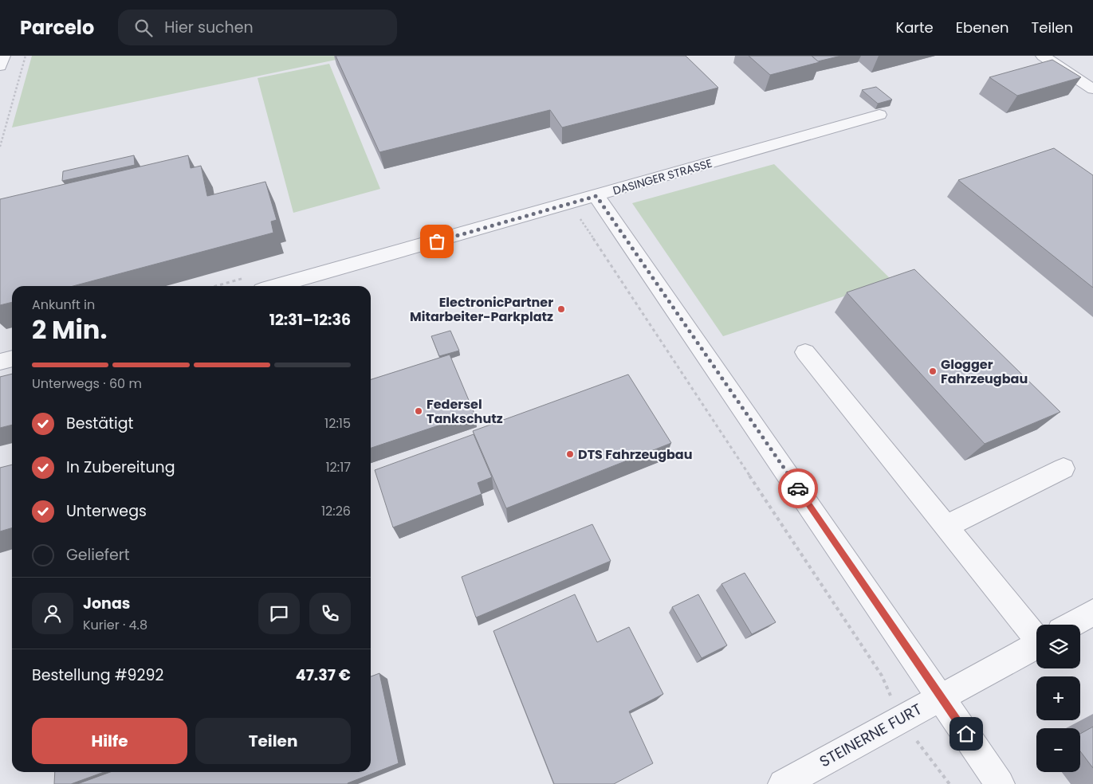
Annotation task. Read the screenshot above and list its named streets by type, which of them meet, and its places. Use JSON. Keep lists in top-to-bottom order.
{
  "streets": {
    "street": ["DASINGER STRASSE", "STEINERNE FURT"]
  },
  "places": [
    "ElectronicPartner Mitarbeiter-Parkplatz",
    "Glogger Fahrzeugbau",
    "Federsel Tankschutz",
    "DTS Fahrzeugbau"
  ],
  "page": {
    "header": "Parcelo",
    "search": "Hier suchen",
    "nav": ["Karte", "Ebenen", "Teilen"],
    "heading": ["2 Min.", "Ankunft in", "12:31–12:36"],
    "panel": [
      "Jonas",
      "Kurier · 4.8",
      "Bestellung #9292",
      "47.37 €"
    ],
    "bar": "Unterwegs · 60 m",
    "list": [
      ["Bestätigt", "12:15"],
      ["In Zubereitung", "12:17"],
      ["Unterwegs", "12:26"],
      "Geliefert"
    ],
    "map_buttons": ["+", "−"],
    "buttons": ["Hilfe", "Teilen"]
  }
}
